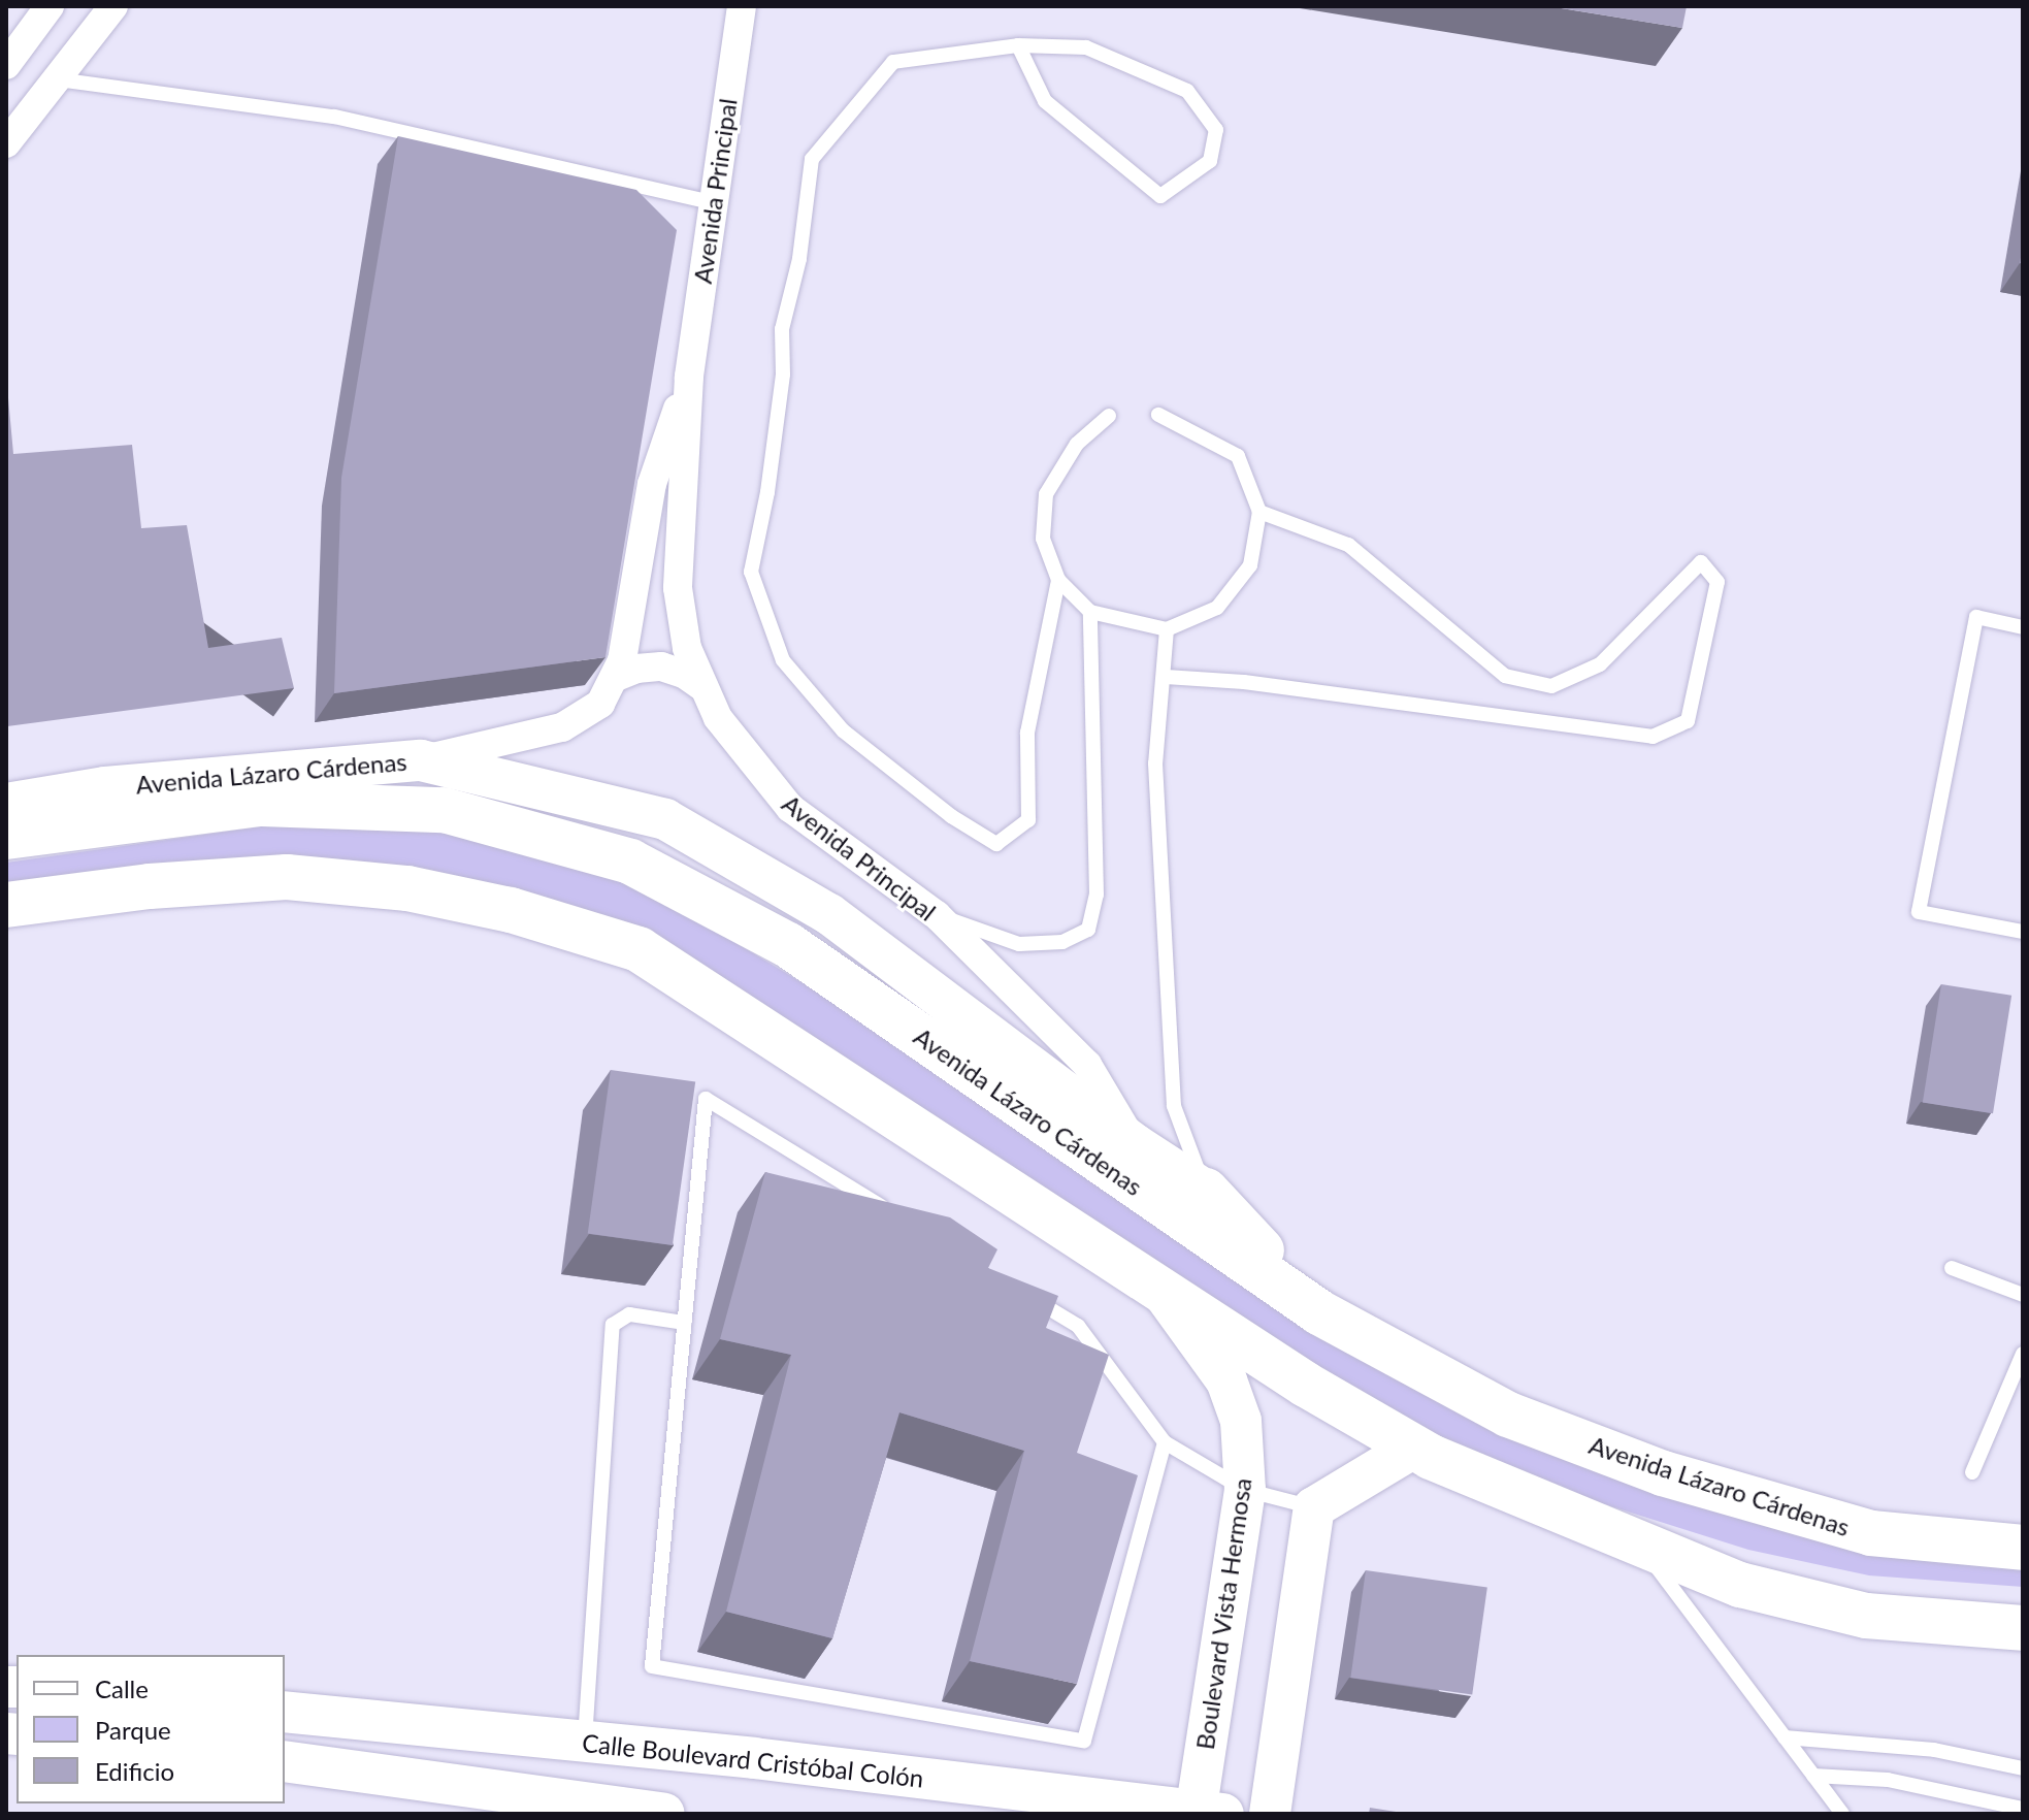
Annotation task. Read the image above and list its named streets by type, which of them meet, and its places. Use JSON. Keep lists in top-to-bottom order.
{
  "streets": {
    "highway": ["Avenida Lázaro Cárdenas"],
    "street": ["Avenida Principal", "Boulevard Vista Hermosa", "Calle Boulevard Cristóbal Colón"]
  },
  "crossings": [
    ["Avenida Principal", "Avenida Lázaro Cárdenas"],
    ["Boulevard Vista Hermosa", "Calle Boulevard Cristóbal Colón"]
  ],
  "legend": ["Calle", "Parque", "Edificio"]
}
